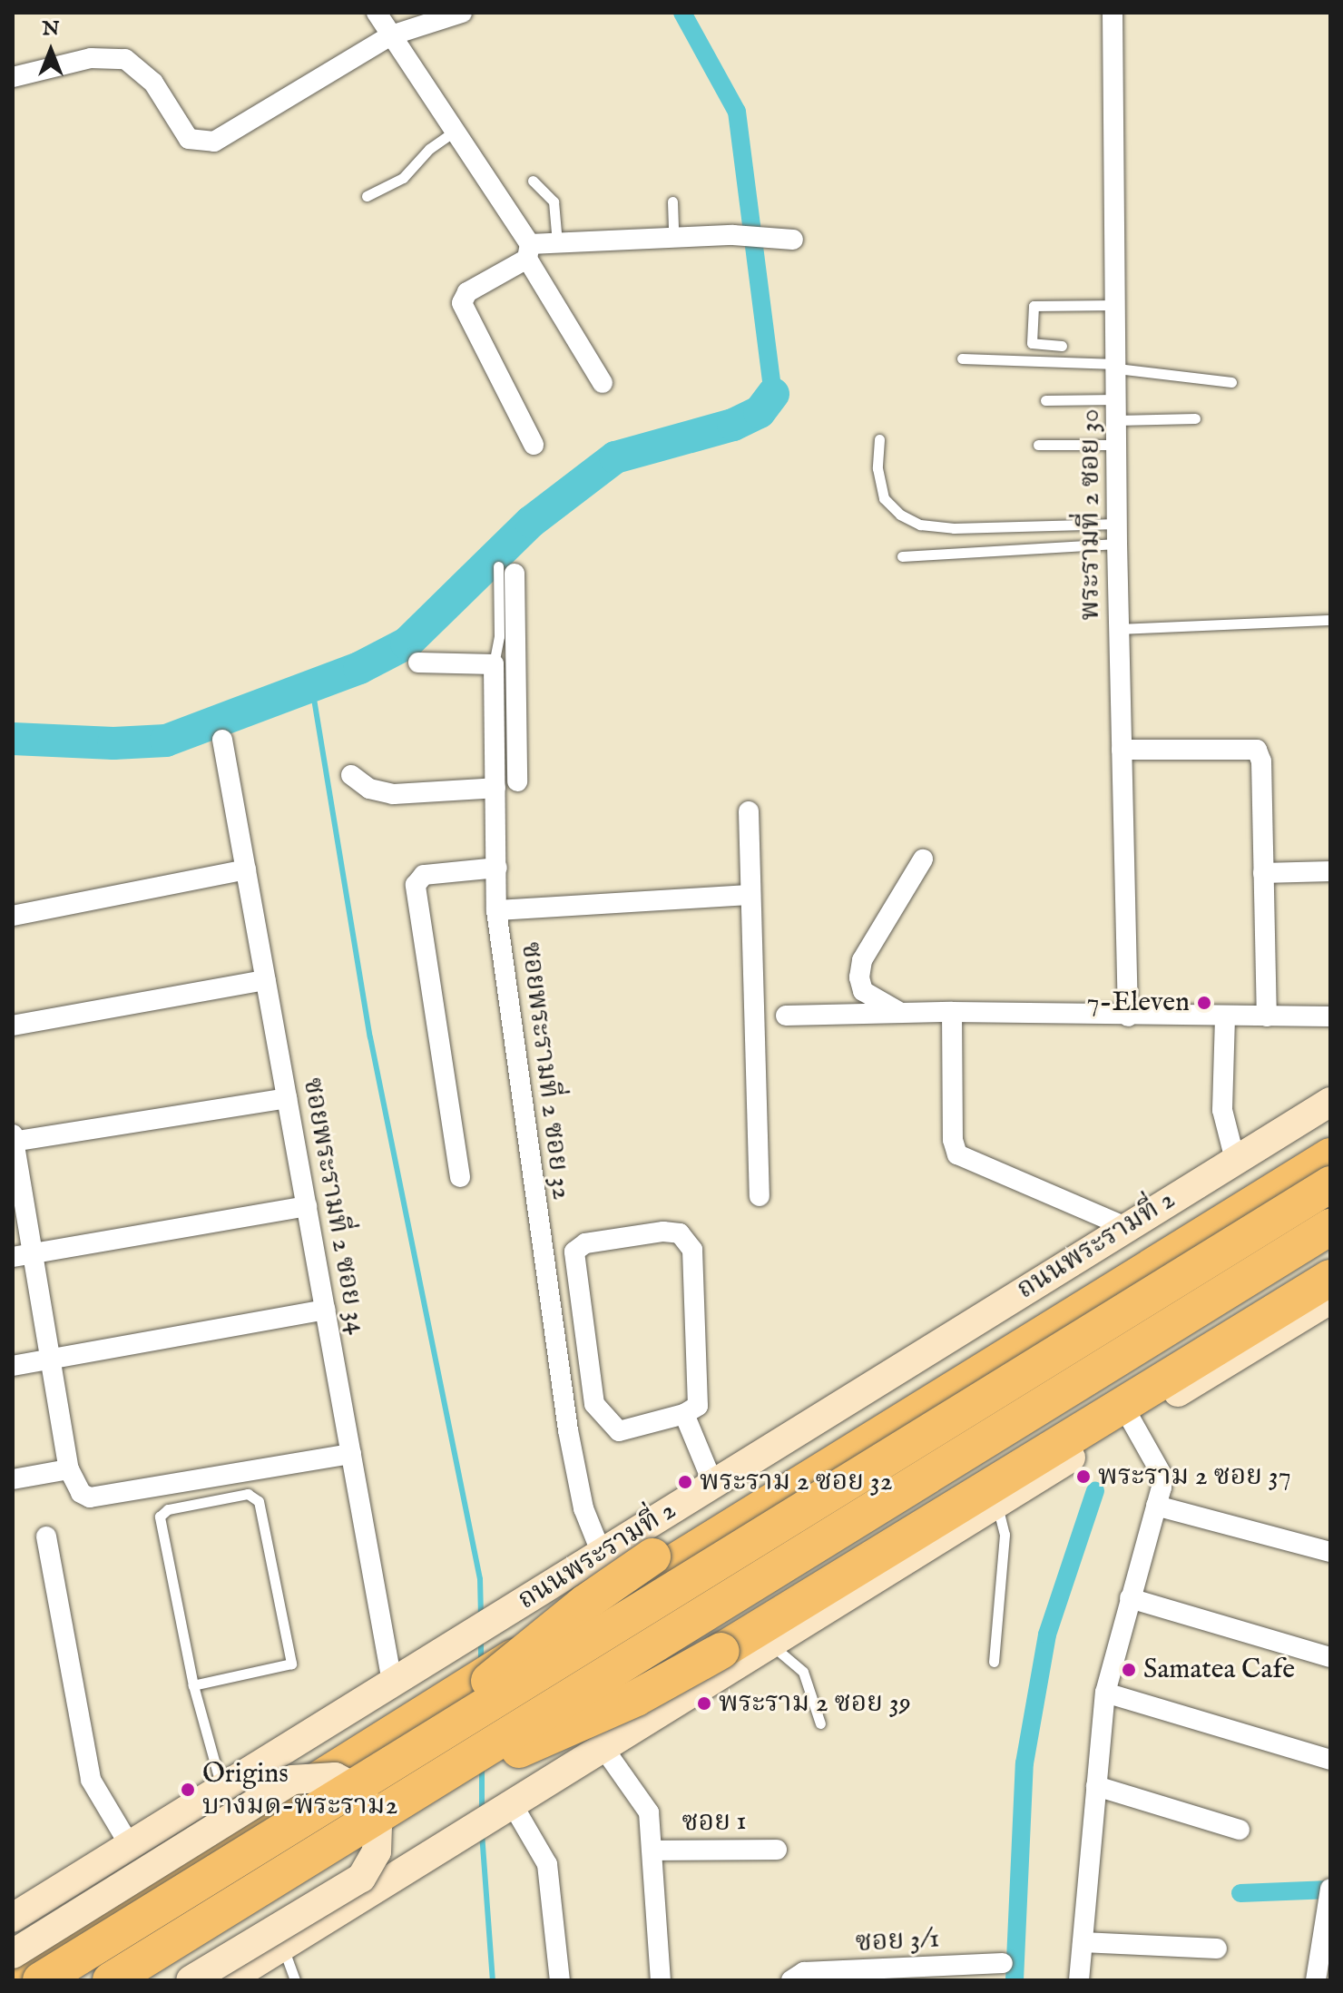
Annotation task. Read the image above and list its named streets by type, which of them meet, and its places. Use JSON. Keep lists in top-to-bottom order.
{
  "streets": {
    "highway": ["ถนนพระรามที่ 2"],
    "street": [
      "พระรามที่ 2 ซอย 30",
      "ซอยพระรามที่ 2 ซอย 32",
      "ซอยพระรามที่ 2 ซอย 34",
      "ซอย 1",
      "ซอย 3/1"
    ]
  },
  "crossings": [
    ["ซอยพระรามที่ 2 ซอย 32", "ถนนพระรามที่ 2"],
    ["ซอยพระรามที่ 2 ซอย 34", "ถนนพระรามที่ 2"]
  ],
  "places": [
    "7-Eleven",
    "พระราม 2 ซอย 37",
    "พระราม 2 ซอย 32",
    "Samatea Cafe",
    "พระราม 2 ซอย 39",
    "Origins บางมด-พระราม2"
  ],
  "north": "top"
}
